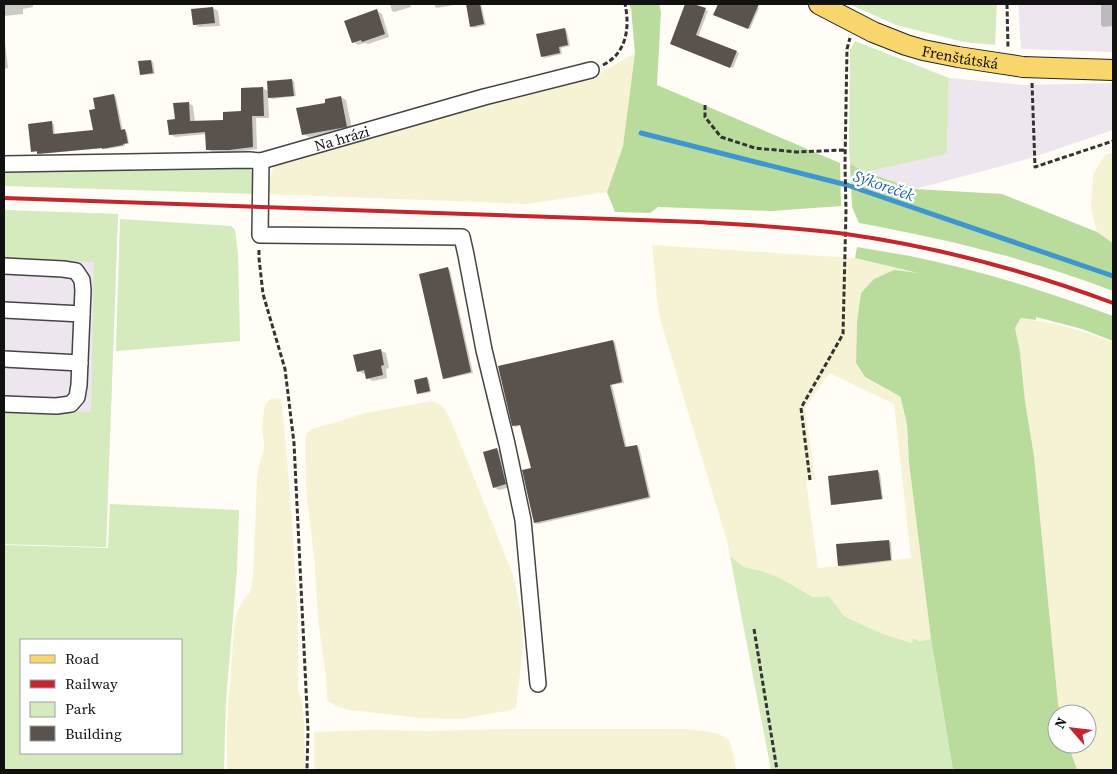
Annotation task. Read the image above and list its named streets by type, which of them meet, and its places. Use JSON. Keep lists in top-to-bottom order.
{
  "streets": {
    "main road": ["Frenštátská"],
    "street": ["Na hrázi"]
  },
  "water": ["Sýkoreček"],
  "legend": [
    "Road",
    "Railway",
    "Park",
    "Building"
  ],
  "north": "top left"
}
